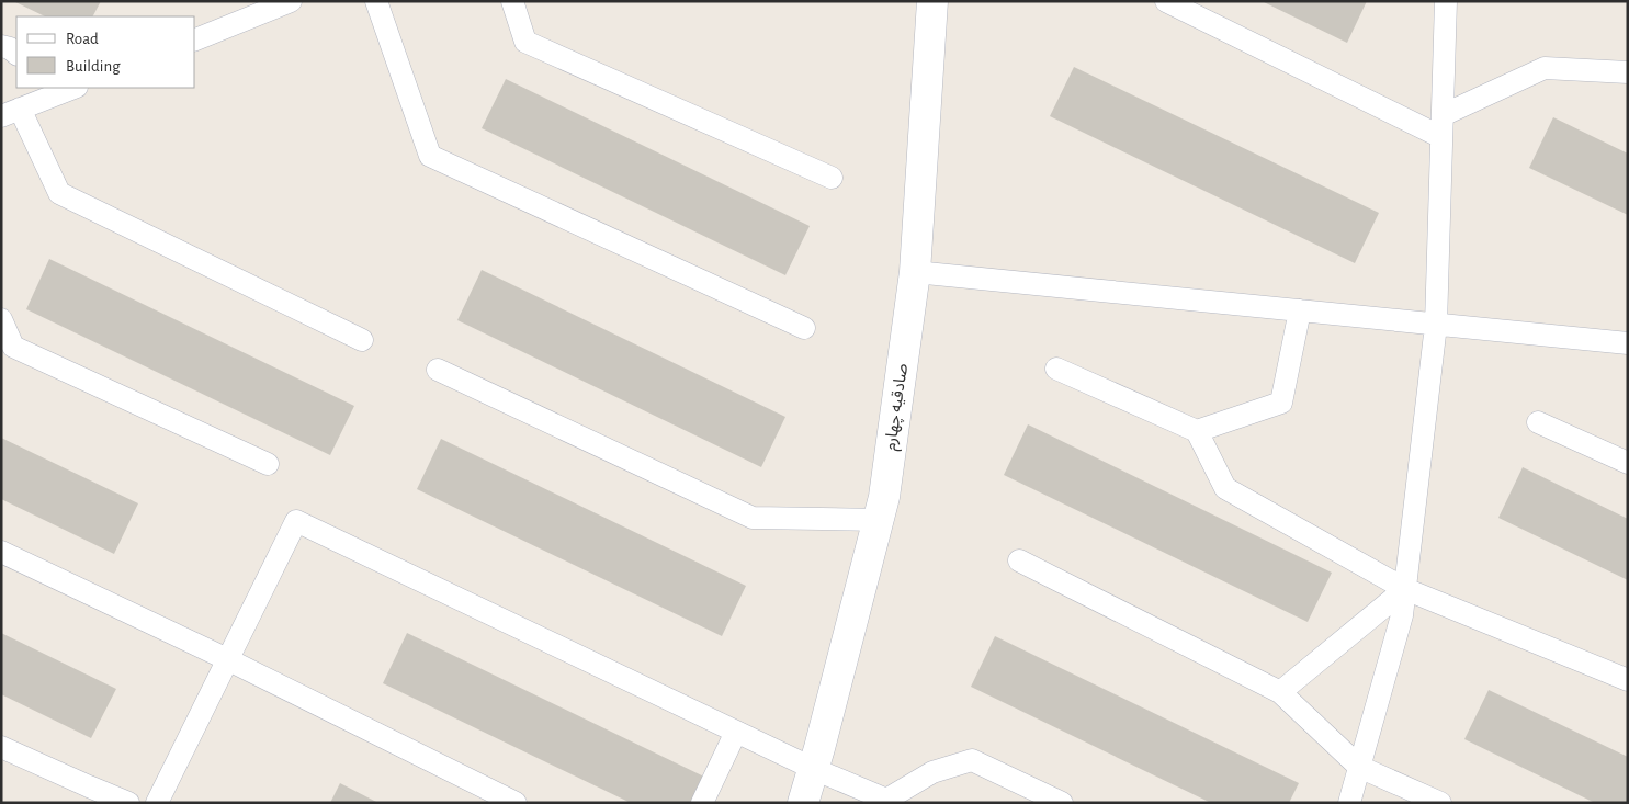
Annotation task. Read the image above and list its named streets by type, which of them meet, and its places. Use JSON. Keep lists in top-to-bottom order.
{
  "streets": {
    "street": ["صادقیه چهارم"]
  },
  "legend": ["Road", "Building"]
}
